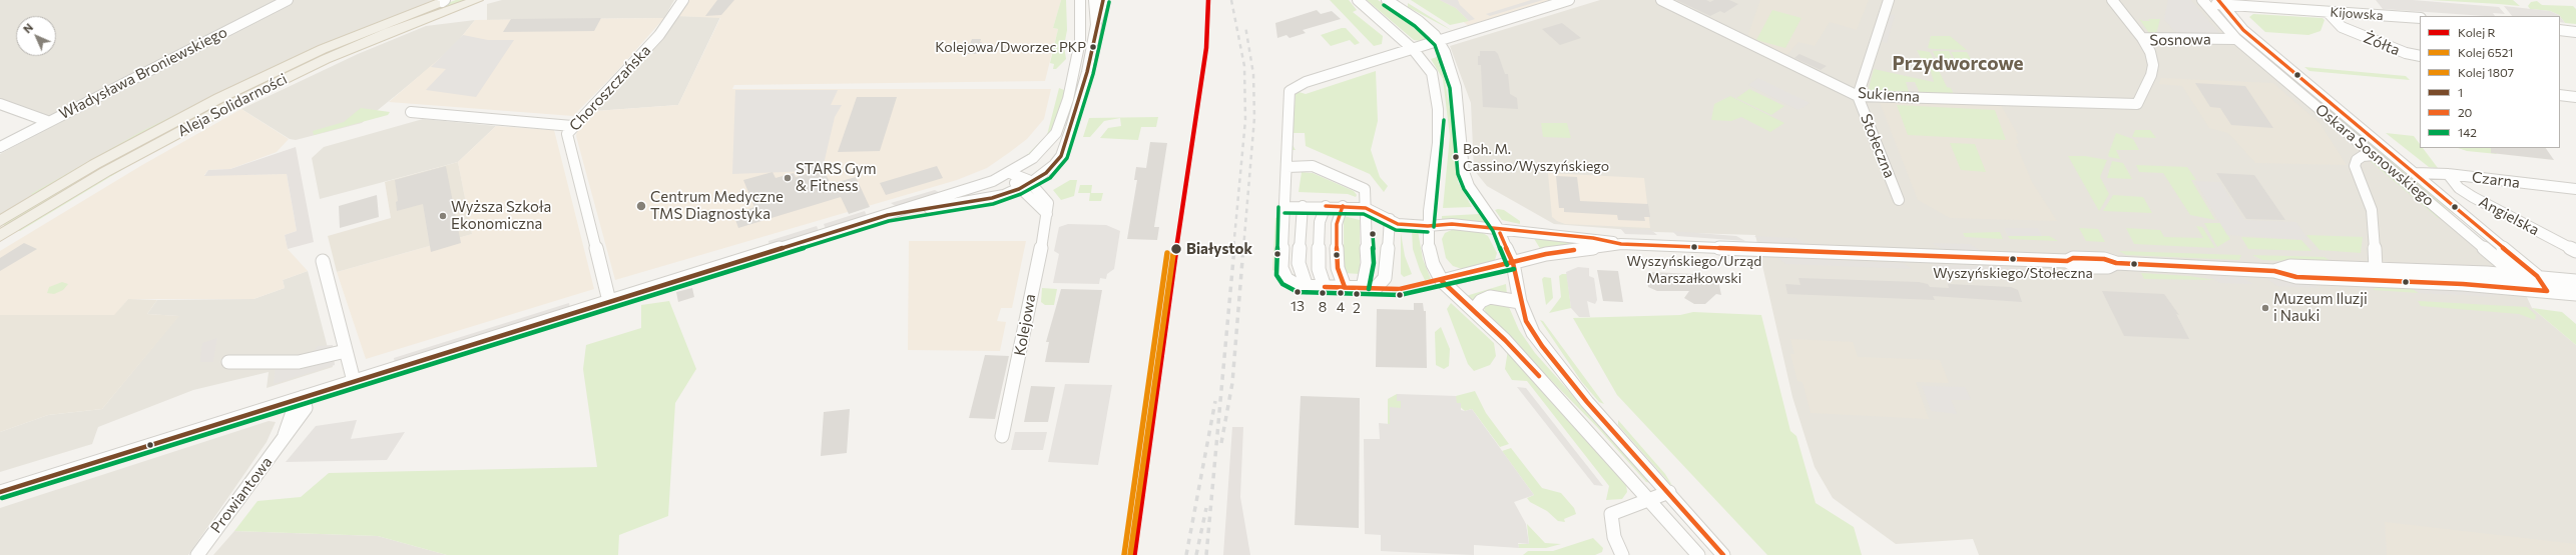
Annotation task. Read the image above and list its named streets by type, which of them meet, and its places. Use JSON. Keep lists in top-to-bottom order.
{
  "streets": {
    "main road": ["Aleja Solidarności"],
    "street": [
      "Kijowska",
      "Sosnowa",
      "Żółta",
      "Władysława Broniewskiego",
      "Choroszczańska",
      "Sukienna",
      "Stołeczna",
      "Oskara Sosnowskiego",
      "Czarna",
      "Angielska",
      "Kolejowa",
      "Prowiantowa"
    ]
  },
  "crossings": [
    ["Kijowska", "Żółta"],
    ["Kijowska", "Oskara Sosnowskiego"],
    ["Sosnowa", "Sukienna"],
    ["Sosnowa", "Oskara Sosnowskiego"],
    ["Sukienna", "Stołeczna"],
    ["Oskara Sosnowskiego", "Czarna"],
    ["Czarna", "Angielska"]
  ],
  "districts": ["Przydworcowe"],
  "places": [
    "Kolejowa/Dworzec PKP",
    "Boh. M. Cassino/Wyszyńskiego",
    "STARS Gym & Fitness",
    "Centrum Medyczne TMS Diagnostyka",
    "Wyższa Szkoła Ekonomiczna",
    "Wyszyńskiego/Urząd Marszałkowski",
    "Białystok",
    "Wyszyńskiego/Stołeczna",
    "13",
    "8",
    "4",
    "2",
    "Muzeum Iluzji i Nauki"
  ],
  "lines": [
    "rail line R",
    "transit line 1",
    "transit line 20",
    "transit line 142",
    "rail line 6521",
    "rail line 1807"
  ],
  "legend": [
    "Kolej R",
    "Kolej 6521",
    "Kolej 1807",
    "1",
    "20",
    "142"
  ],
  "north": "top left"
}
